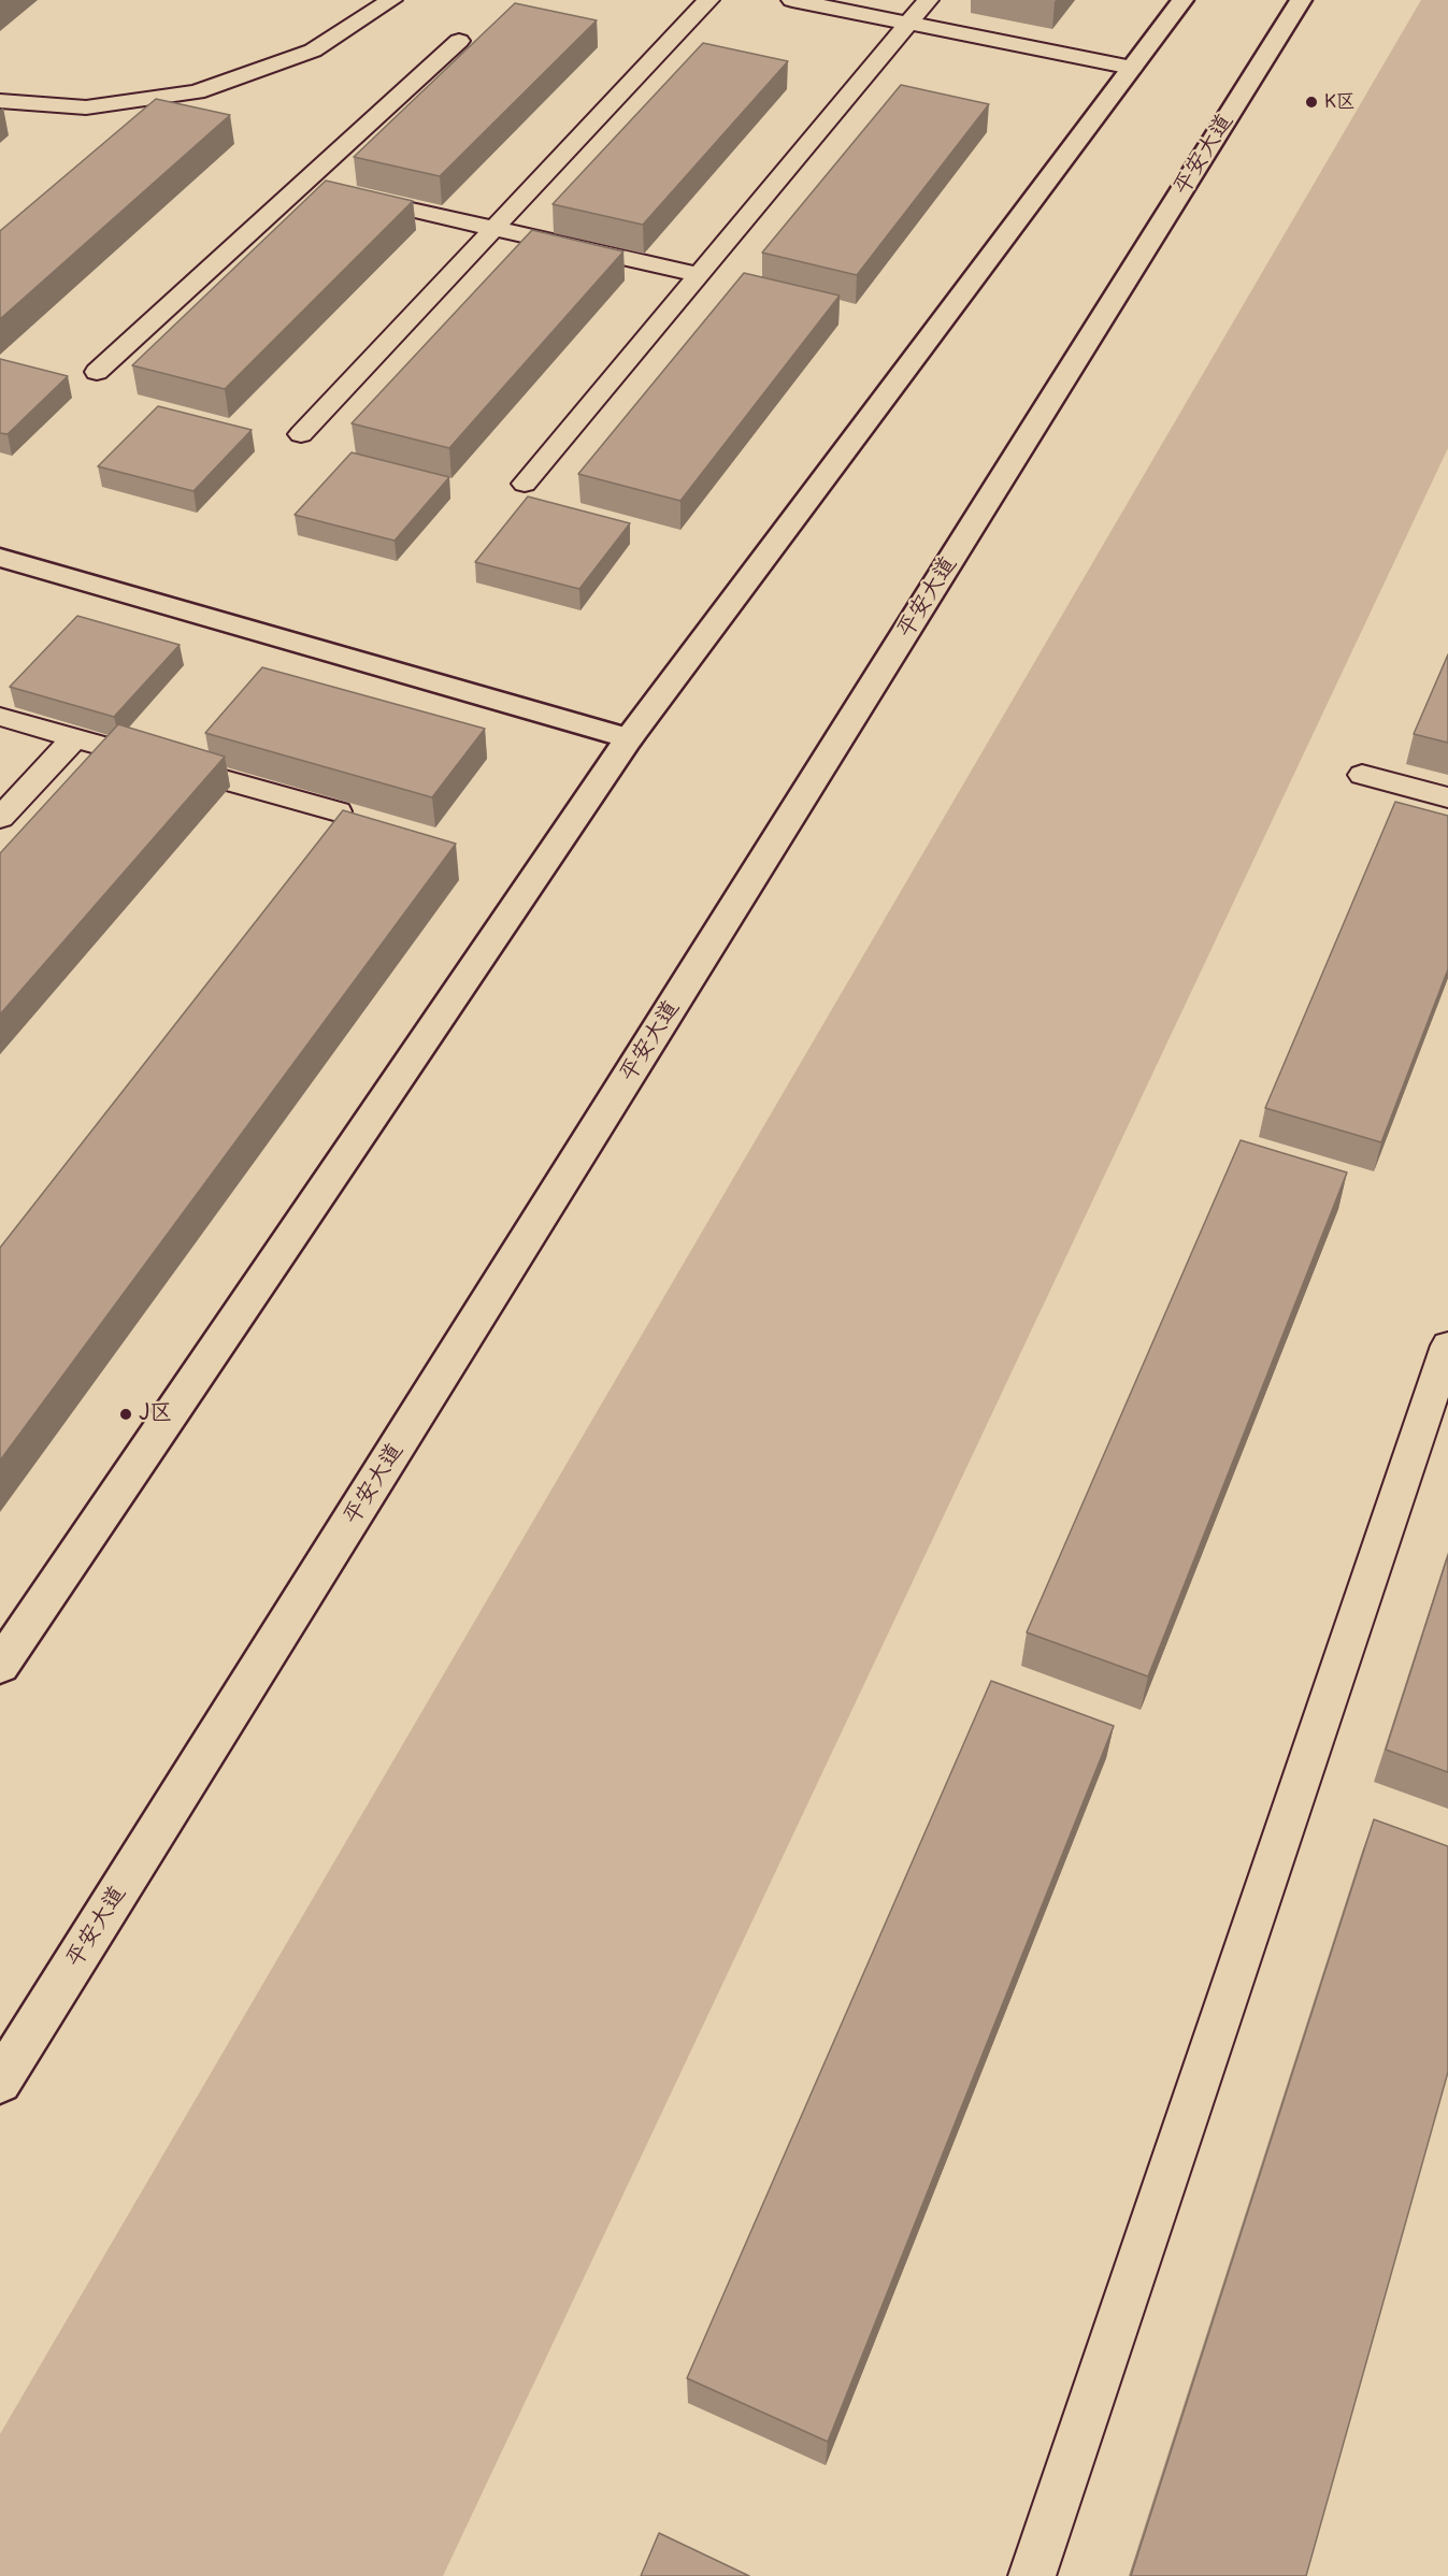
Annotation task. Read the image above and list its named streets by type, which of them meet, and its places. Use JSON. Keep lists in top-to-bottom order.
{
  "streets": {
    "main road": ["平安大道"]
  },
  "places": ["K区", "J区"]
}
